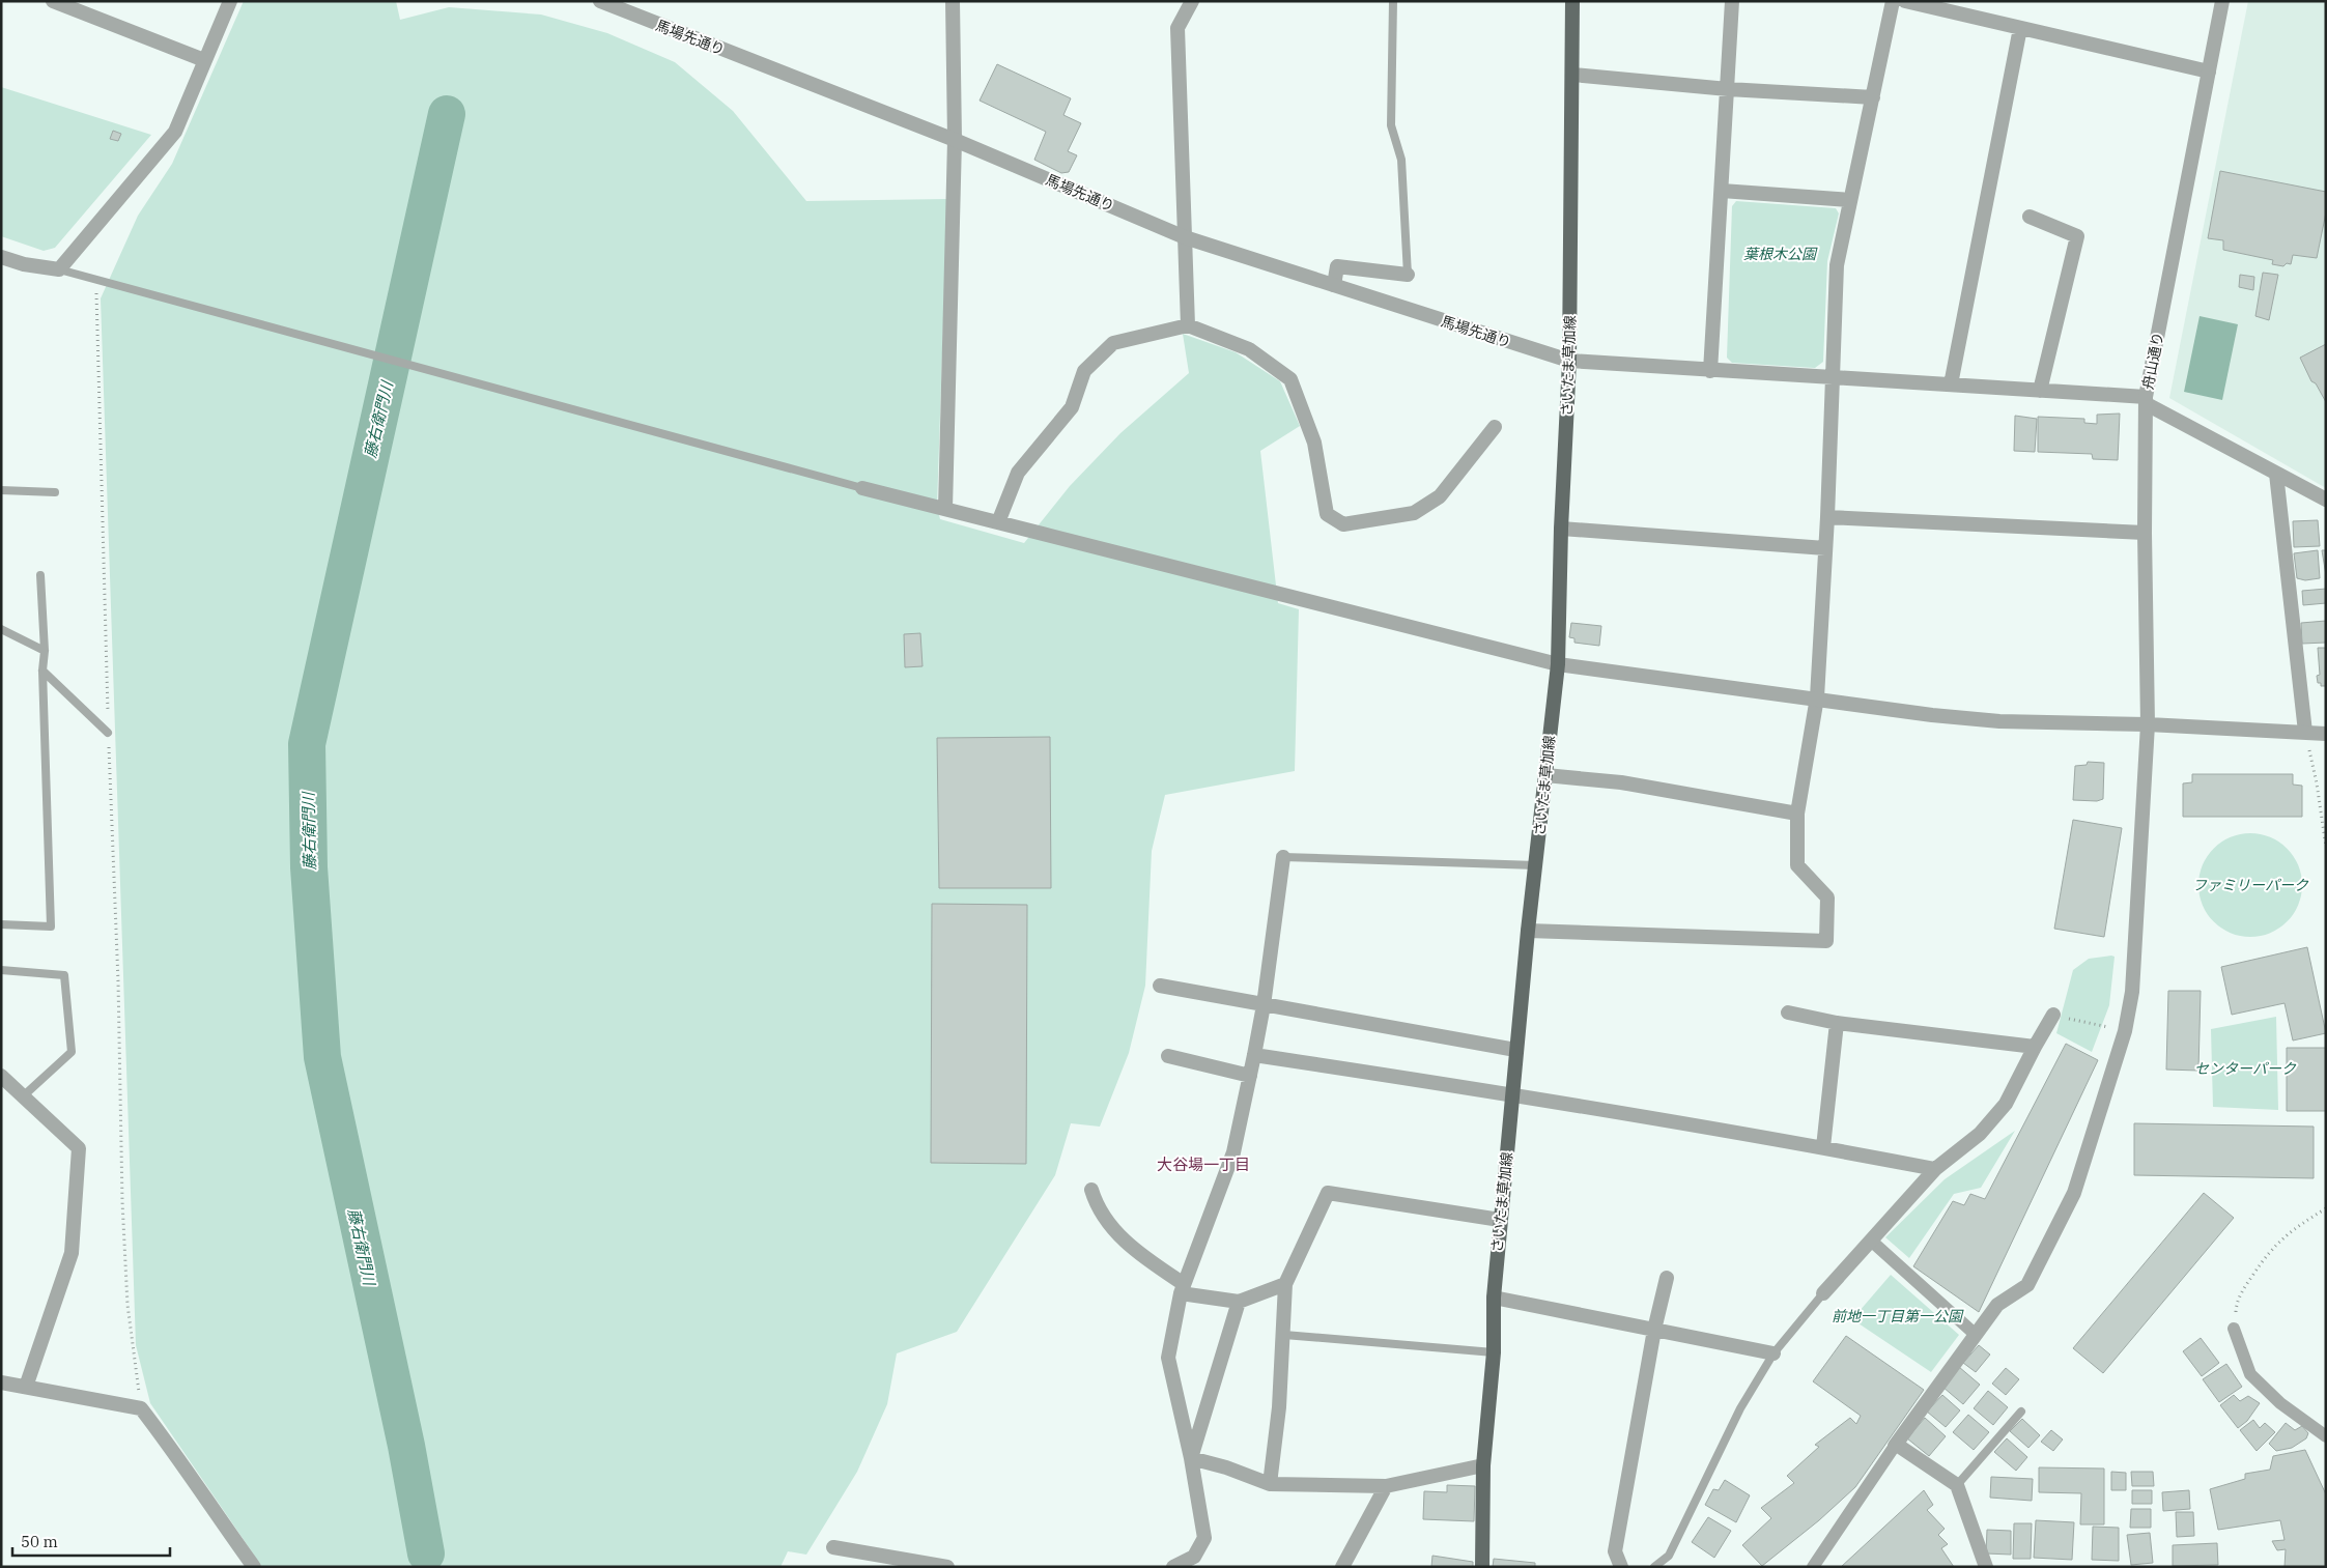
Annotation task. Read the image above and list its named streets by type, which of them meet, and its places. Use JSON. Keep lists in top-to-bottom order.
{
  "streets": {
    "main road": ["さいたま草加線"],
    "street": ["馬場先通り", "舟山通り"]
  },
  "crossings": [
    ["馬場先通り", "舟山通り"],
    ["馬場先通り", "さいたま草加線"]
  ],
  "districts": ["大谷場一丁目"],
  "water": ["藤右衛門川"],
  "parks": [
    "葉根木公園",
    "ファミリーパーク",
    "センターパーク",
    "前地一丁目第一公園"
  ],
  "scale_bar": "50 m"
}
